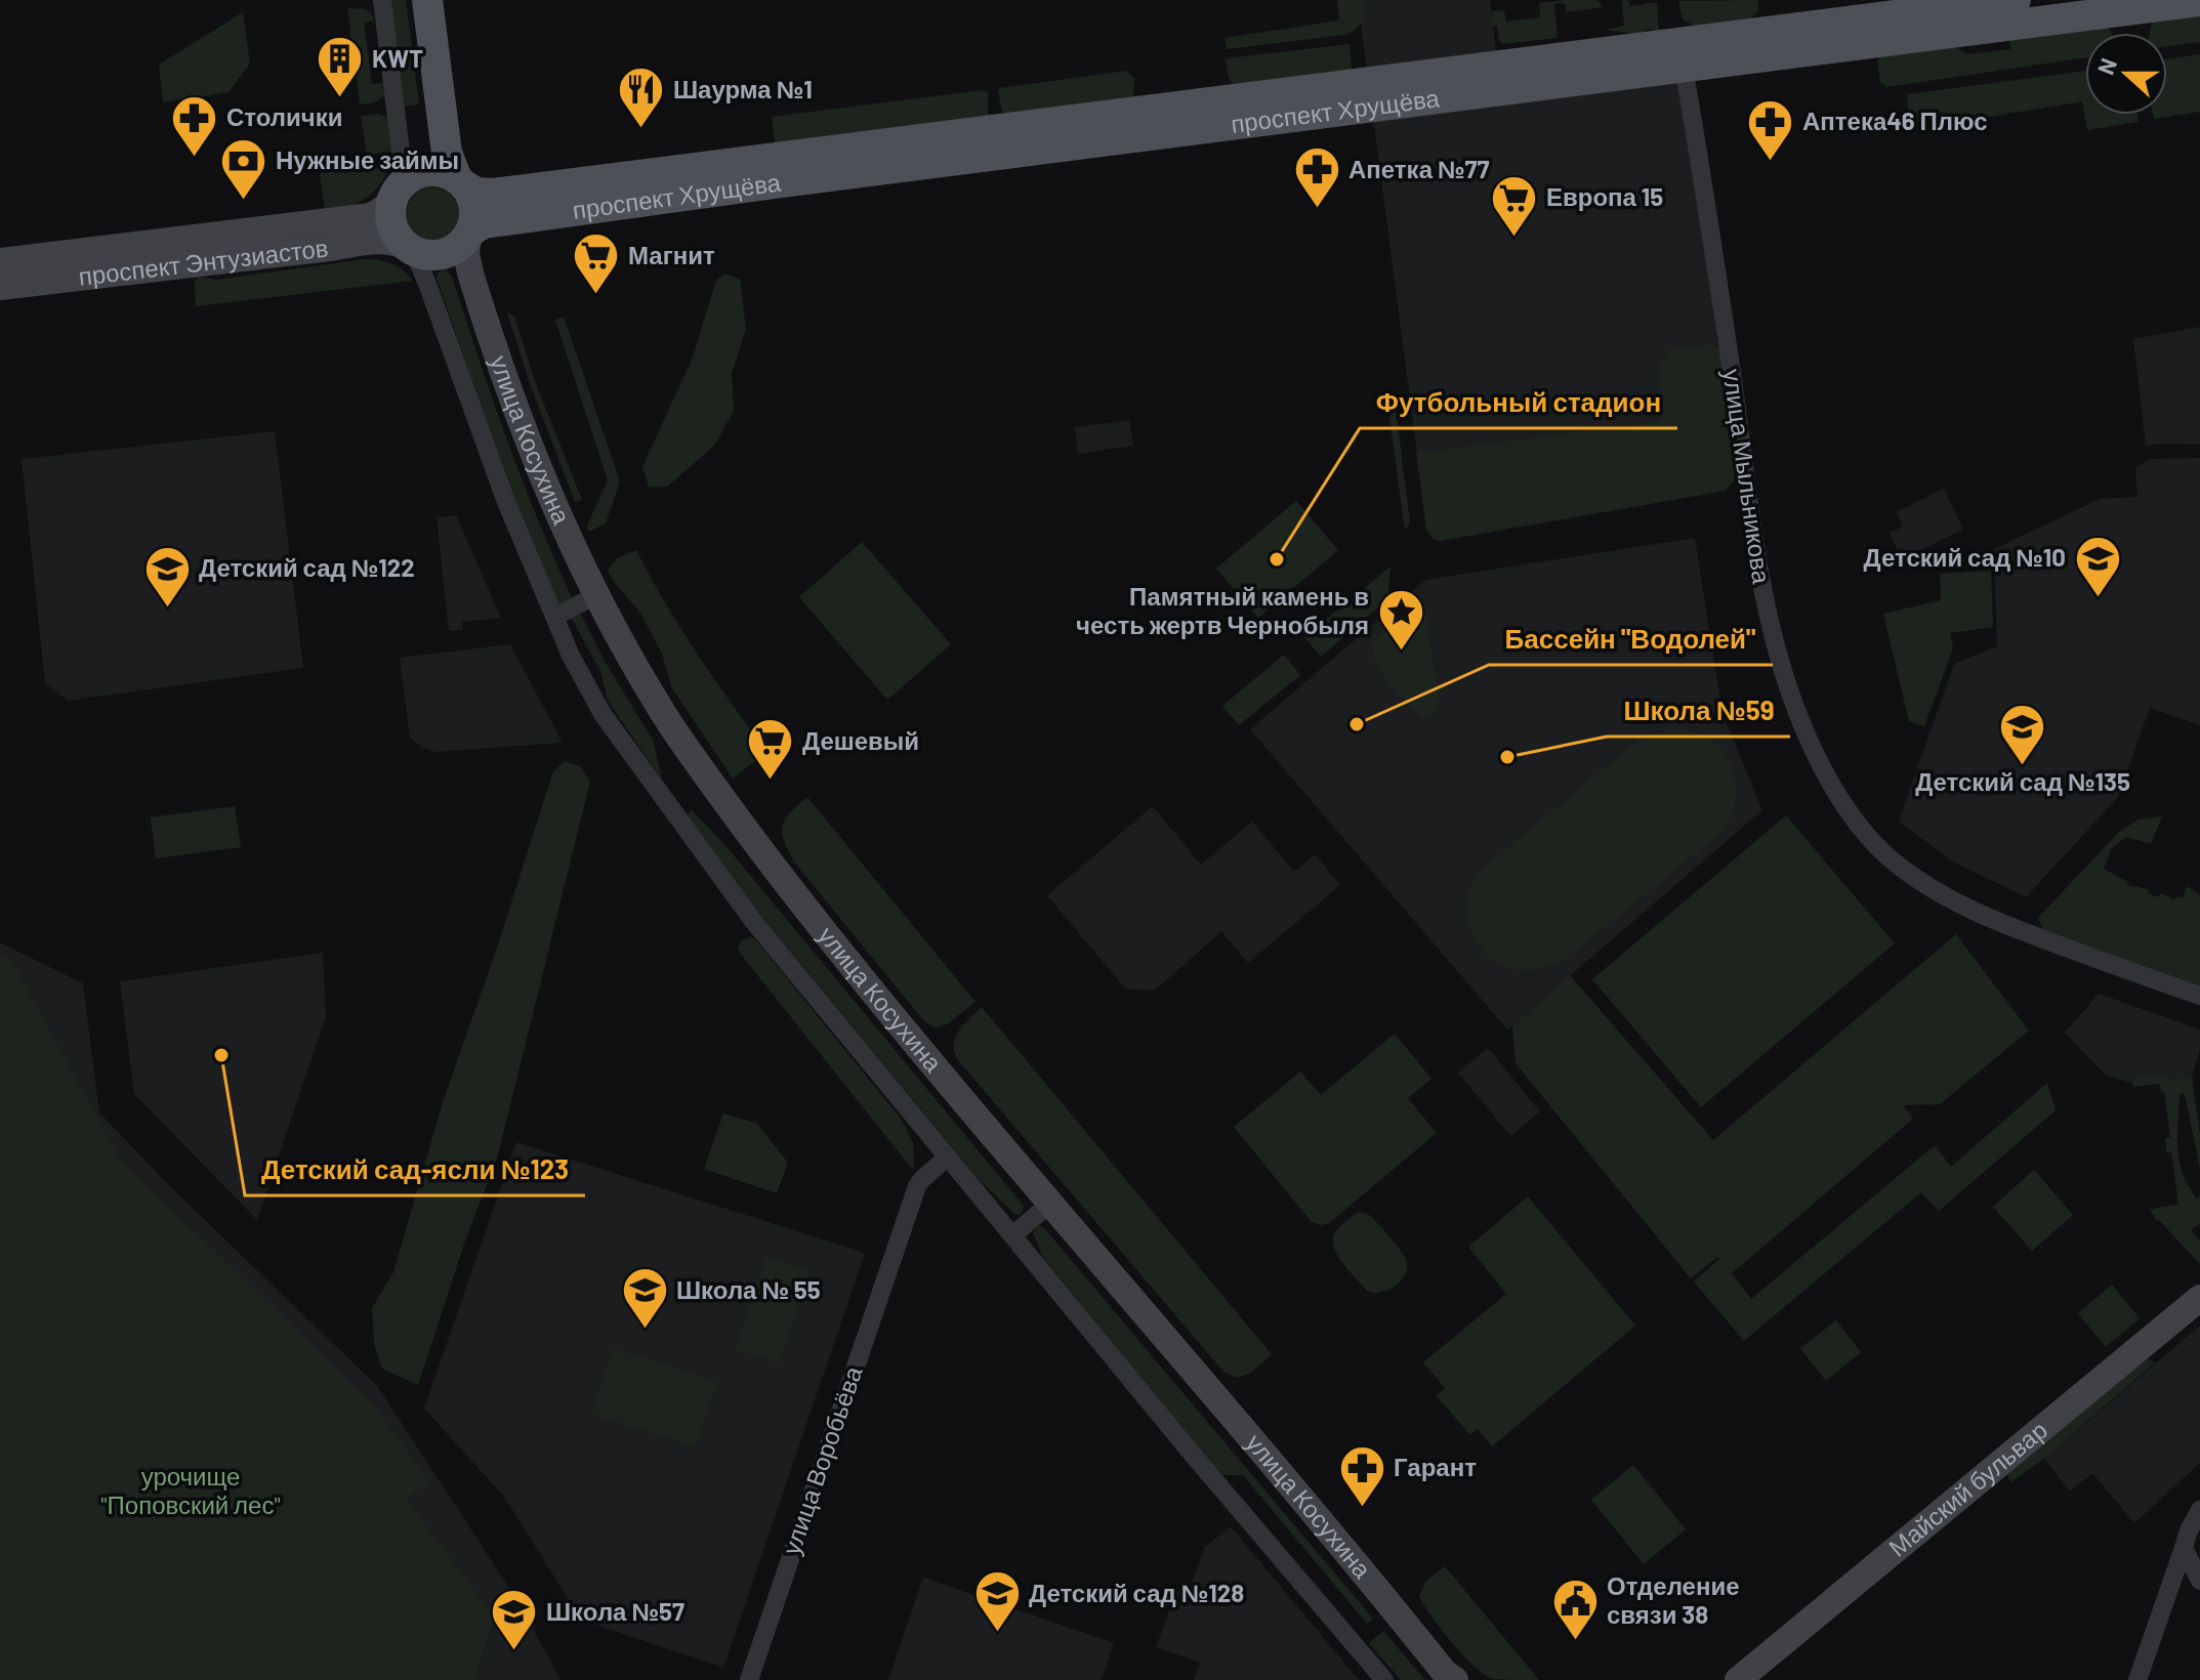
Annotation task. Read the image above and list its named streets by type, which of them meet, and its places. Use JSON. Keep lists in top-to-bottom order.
{
  "streets": {
    "main road": [
      "проспект Хрущёва",
      "проспект Энтузиастов",
      "улица Косухина",
      "Майский бульвар"
    ],
    "street": ["улица Мыльникова", "улица Воробьёва"]
  },
  "crossings": [
    ["проспект Хрущёва", "проспект Энтузиастов"],
    ["проспект Хрущёва", "улица Косухина"],
    ["проспект Хрущёва", "улица Мыльникова"],
    ["проспект Энтузиастов", "улица Косухина"],
    ["улица Косухина", "улица Воробьёва"]
  ],
  "parks": ["урочище \"Поповский лес\""],
  "places": {
    "building": ["KWT"],
    "restaurant": ["Шаурма №1"],
    "pharmacy": [
      "Столички",
      "Аптека46 Плюс",
      "Апетка №77",
      "Гарант"
    ],
    "bank": ["Нужные займы"],
    "supermarket": ["Европа 15", "Магнит", "Дешевый"],
    "other": [
      "Футбольный стадион",
      "Бассейн \"Водолей\"",
      "Школа №59",
      "Детский сад-ясли №123"
    ],
    "school or university": [
      "Детский сад №10",
      "Детский сад №122",
      "Детский сад №135",
      "Школа № 55",
      "Детский сад №128",
      "Школа №57"
    ],
    "place": ["Памятный камень в честь жертв Чернобыля"],
    "public building": ["Отделение связи 38"]
  },
  "north": "left"
}
